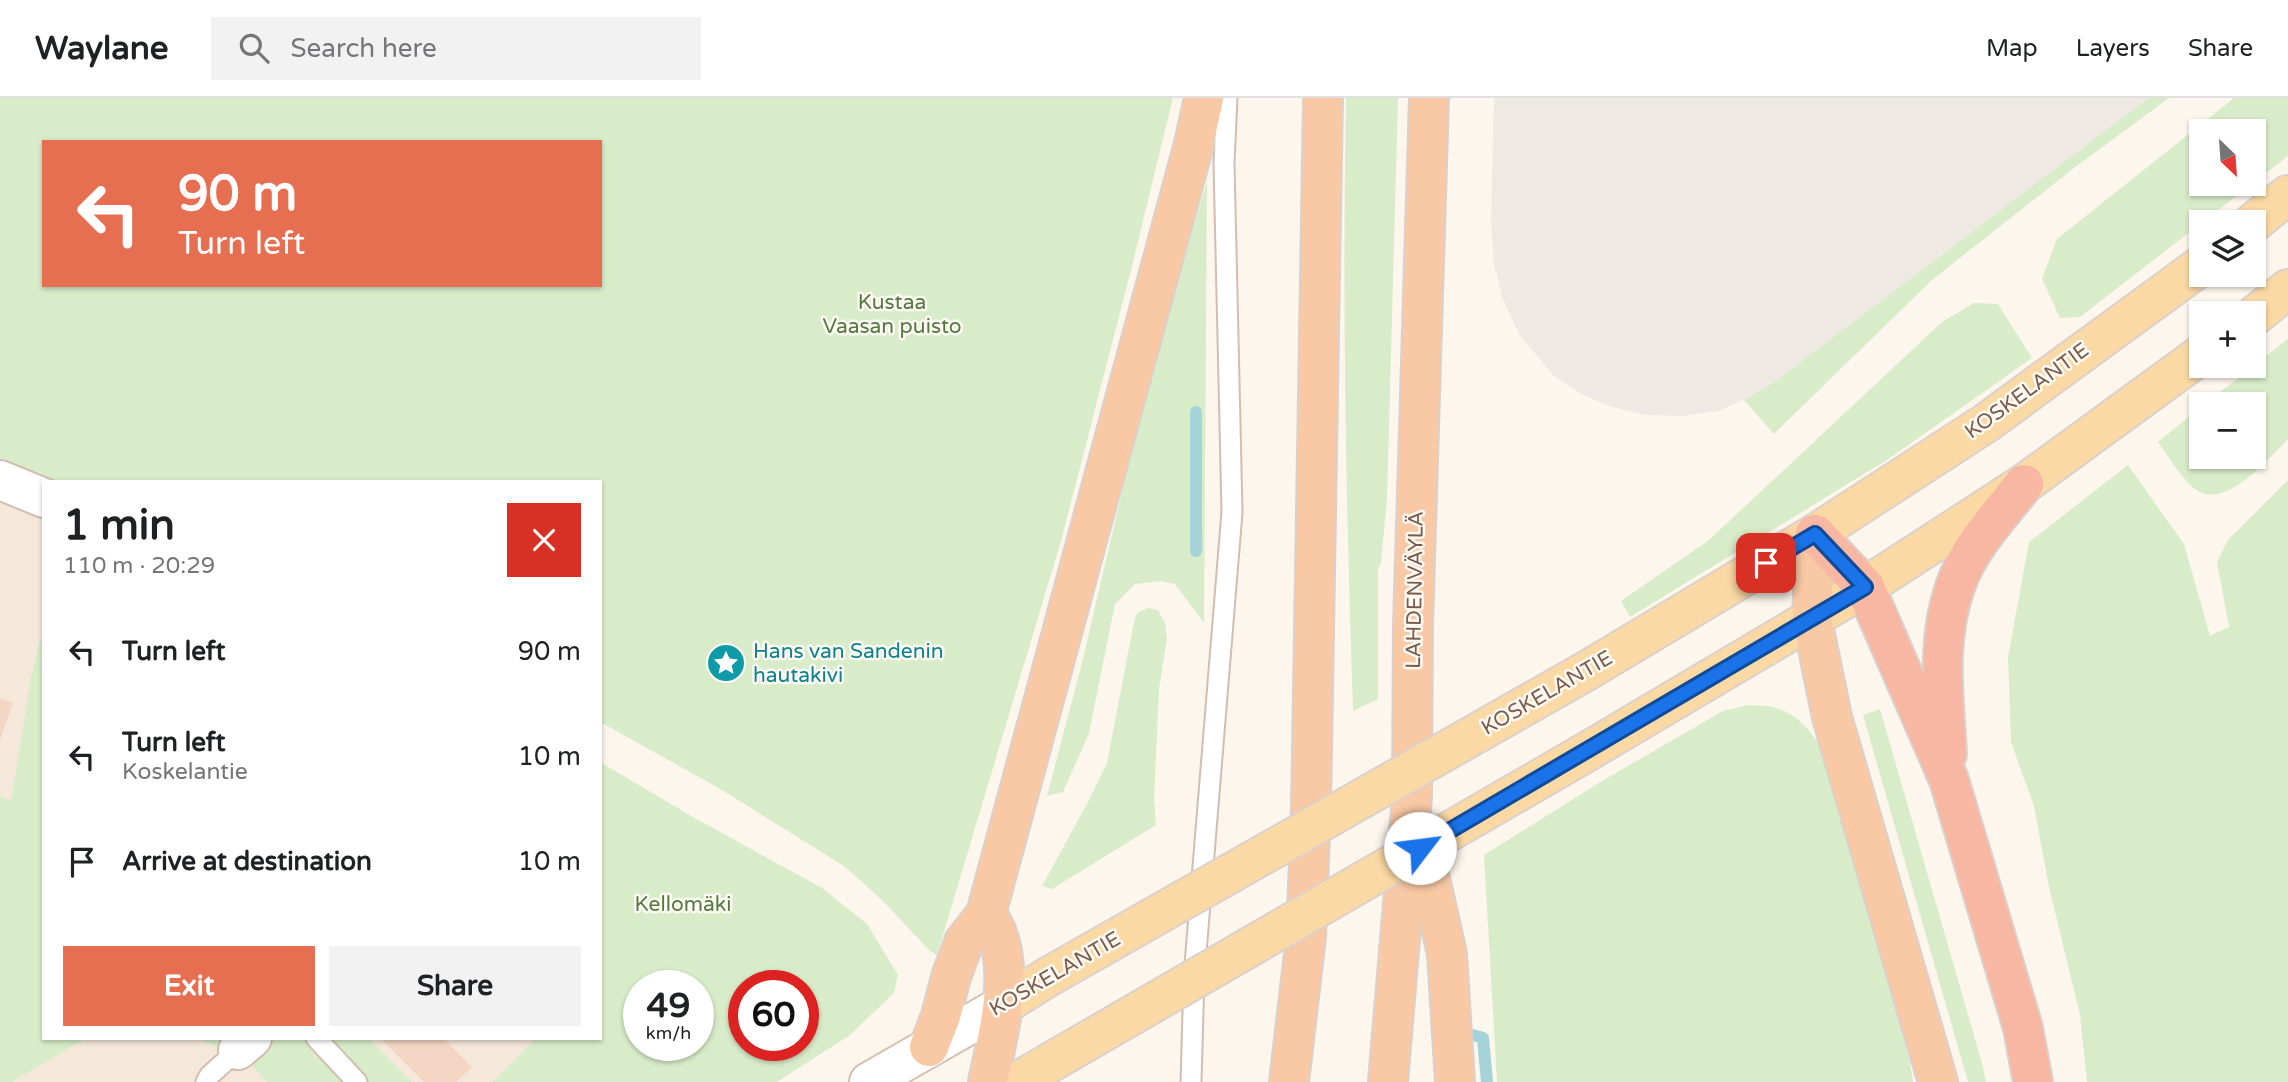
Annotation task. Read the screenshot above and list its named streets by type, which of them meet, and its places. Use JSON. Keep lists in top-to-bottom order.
{
  "streets": {
    "highway": ["LAHDENVÄYLÄ"],
    "main road": ["KOSKELANTIE"]
  },
  "parks": ["Kustaa Vaasan puisto", "Kellomäki"],
  "places": {
    "place": ["Hans van Sandenin hautakivi"]
  },
  "north": "bottom right",
  "page": {
    "header": "Waylane",
    "search": "Search here",
    "nav": ["Map", "Layers", "Share"],
    "map_buttons": ["+", "−"],
    "turn": ["90 m", "Turn left"],
    "heading": ["1 min", "110 m · 20:29"],
    "list": [
      {
        "name": "Turn left",
        "value": "90 m"
      },
      {
        "name": "Turn left",
        "note": "Koskelantie",
        "value": "10 m"
      },
      {
        "name": "Arrive at destination",
        "value": "10 m"
      }
    ],
    "buttons": ["Exit", "Share"],
    "speed": "49 km/h",
    "limit": "60"
  }
}
